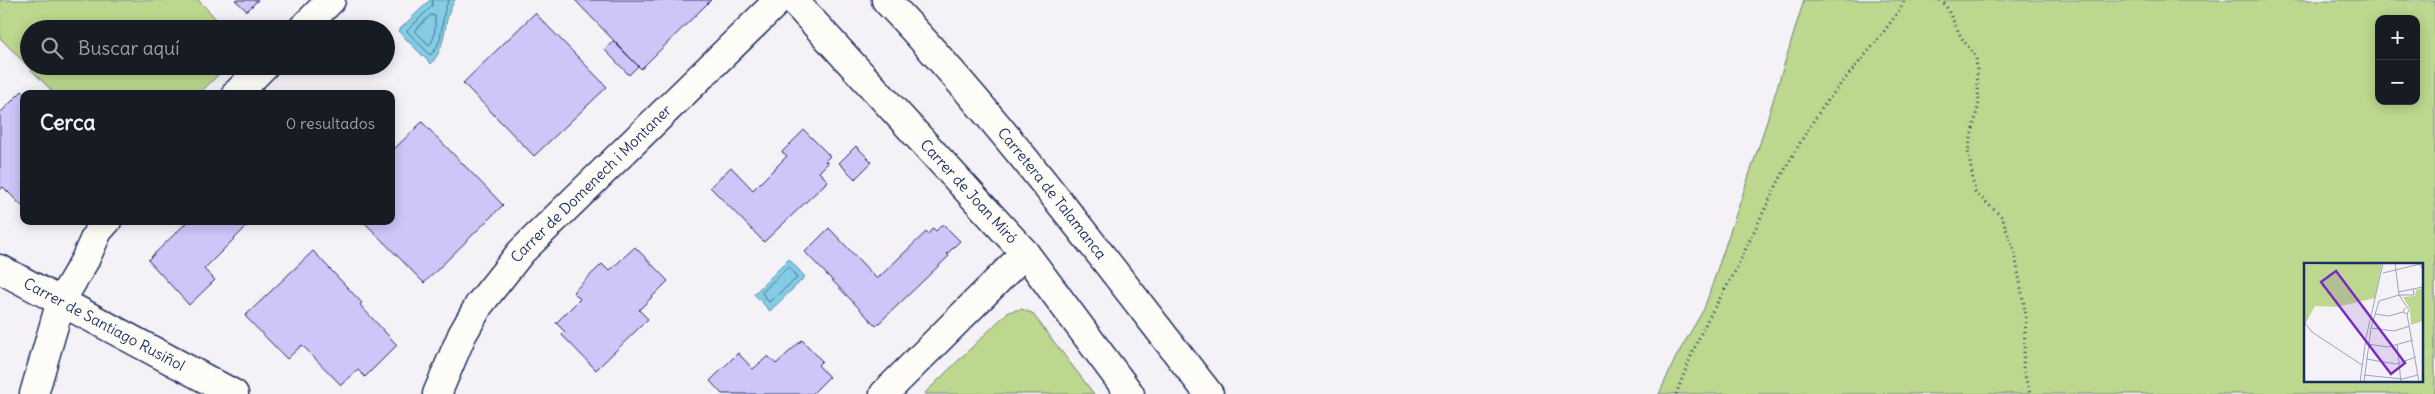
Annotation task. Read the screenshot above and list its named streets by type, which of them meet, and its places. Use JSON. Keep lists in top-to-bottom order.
{
  "streets": {
    "street": [
      "Carrer de Domenech i Montaner",
      "Carrer de Joan Miró",
      "Carretera de Talamanca",
      "Carrer de Santiago Rusiñol"
    ]
  },
  "page": {
    "map_buttons": ["+", "−"],
    "search": "Buscar aquí",
    "heading": ["Cerca", "0 resultados"]
  }
}
